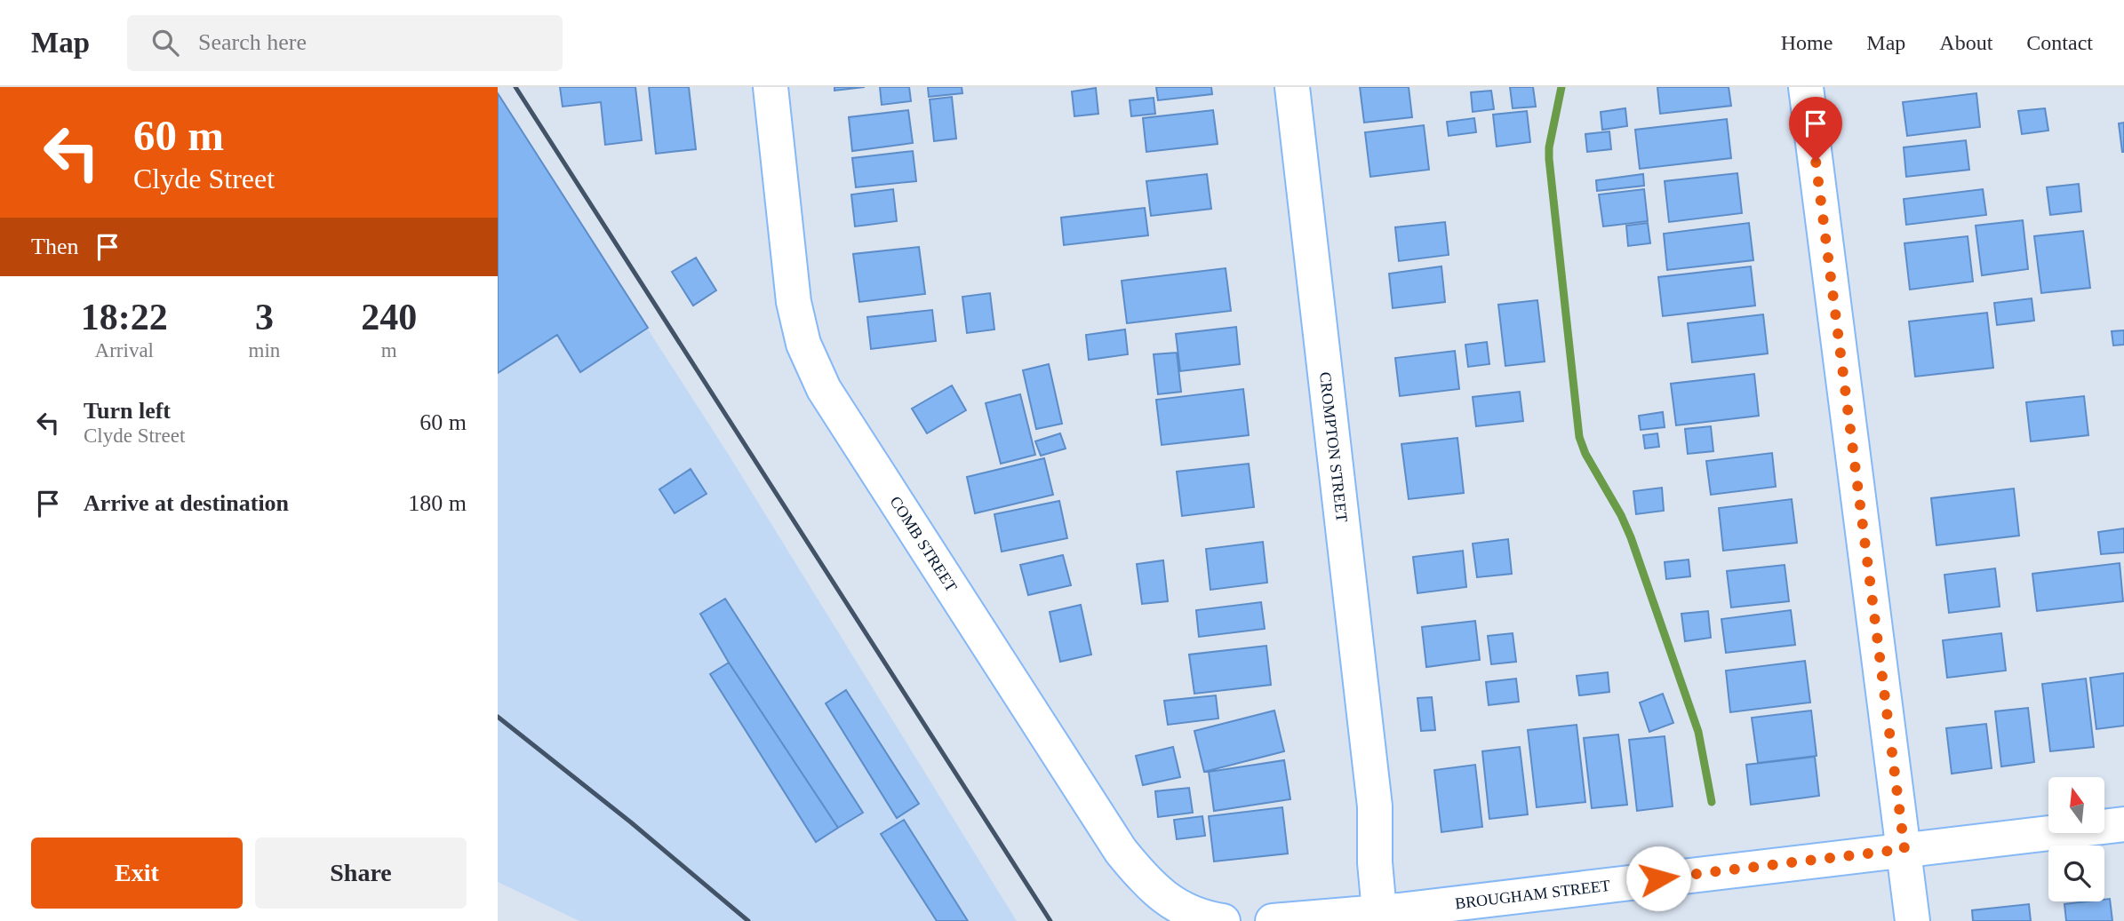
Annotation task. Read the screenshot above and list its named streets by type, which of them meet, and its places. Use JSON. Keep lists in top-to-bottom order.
{
  "streets": {
    "street": ["CROMPTON STREET", "COMB STREET", "BROUGHAM STREET"]
  },
  "crossings": [
    ["CROMPTON STREET", "BROUGHAM STREET"]
  ],
  "north": "top",
  "page": {
    "header": "Map",
    "search": "Search here",
    "nav": [
      "Home",
      "Map",
      "About",
      "Contact"
    ],
    "turn": ["60 m", "Clyde Street"],
    "then": "Then",
    "eta": [
      "18:22",
      "Arrival",
      "3",
      "min",
      "240",
      "m"
    ],
    "list": [
      {
        "name": "Turn left",
        "note": "Clyde Street",
        "value": "60 m"
      },
      {
        "name": "Arrive at destination",
        "value": "180 m"
      }
    ],
    "buttons": ["Exit", "Share"]
  }
}
